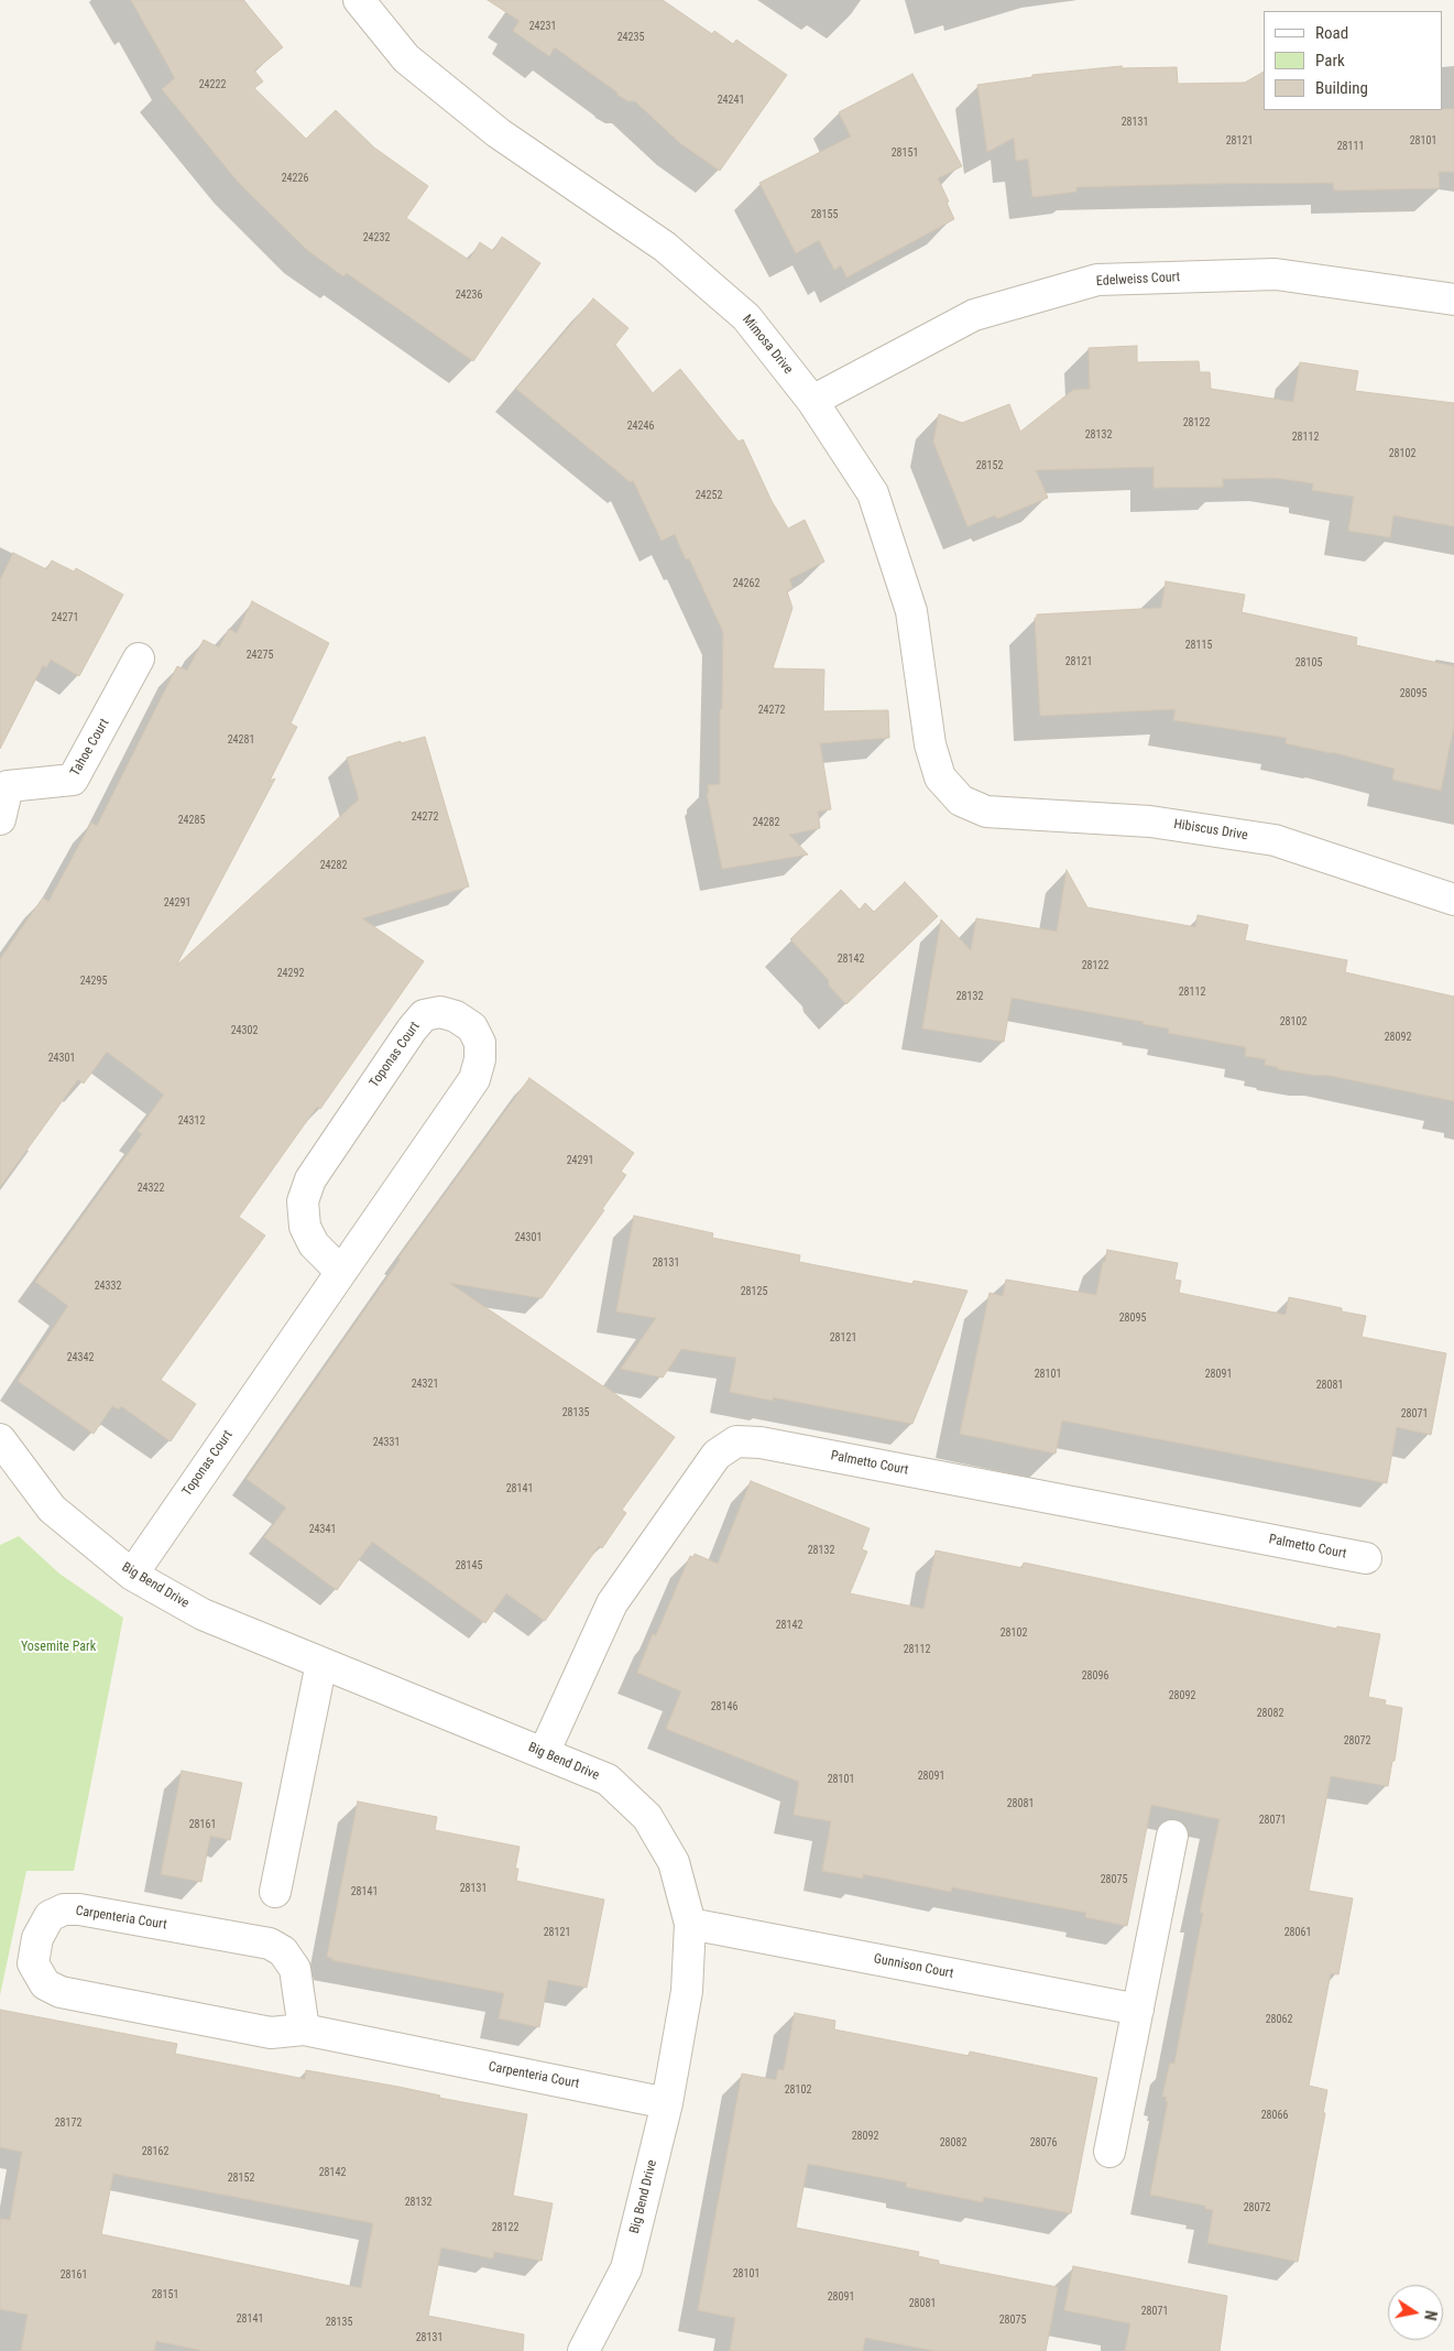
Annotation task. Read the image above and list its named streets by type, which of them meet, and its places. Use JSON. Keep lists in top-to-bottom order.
{
  "streets": {
    "street": [
      "Edelweiss Court",
      "Mimosa Drive",
      "Tahoe Court",
      "Hibiscus Drive",
      "Toponas Court",
      "Palmetto Court",
      "Big Bend Drive",
      "Carpenteria Court",
      "Gunnison Court"
    ]
  },
  "crossings": [
    ["Edelweiss Court", "Mimosa Drive"],
    ["Mimosa Drive", "Hibiscus Drive"],
    ["Toponas Court", "Big Bend Drive"],
    ["Palmetto Court", "Big Bend Drive"],
    ["Big Bend Drive", "Carpenteria Court"],
    ["Big Bend Drive", "Gunnison Court"]
  ],
  "parks": ["Yosemite Park"],
  "house_numbers": [
    "24231",
    "24235",
    "24222",
    "24241",
    "28131",
    "28121",
    "28101",
    "28111",
    "28151",
    "24226",
    "28155",
    "24232",
    "24236",
    "28122",
    "24246",
    "28132",
    "28112",
    "28102",
    "28152",
    "24252",
    "24262",
    "24271",
    "28115",
    "24275",
    "28121",
    "28105",
    "28095",
    "24272",
    "24281",
    "24272",
    "24285",
    "24282",
    "24282",
    "24291",
    "28142",
    "28122",
    "24292",
    "24295",
    "28112",
    "28132",
    "28102",
    "24302",
    "28092",
    "24301",
    "24312",
    "24291",
    "24322",
    "24301",
    "28131",
    "24332",
    "28125",
    "28095",
    "28121",
    "24342",
    "28101",
    "28091",
    "24321",
    "28081",
    "28135",
    "28071",
    "24331",
    "28141",
    "24341",
    "28132",
    "28145",
    "28142",
    "28102",
    "28112",
    "28096",
    "28092",
    "28146",
    "28082",
    "28072",
    "28091",
    "28101",
    "28081",
    "28071",
    "28161",
    "28075",
    "28131",
    "28141",
    "28121",
    "28061",
    "28062",
    "28102",
    "28066",
    "28172",
    "28092",
    "28082",
    "28076",
    "28162",
    "28142",
    "28152",
    "28132",
    "28072",
    "28122",
    "28101",
    "28161",
    "28151",
    "28091",
    "28081",
    "28071",
    "28141",
    "28075",
    "28135",
    "28131"
  ],
  "legend": ["Road", "Park", "Building"],
  "north": "right"
}
